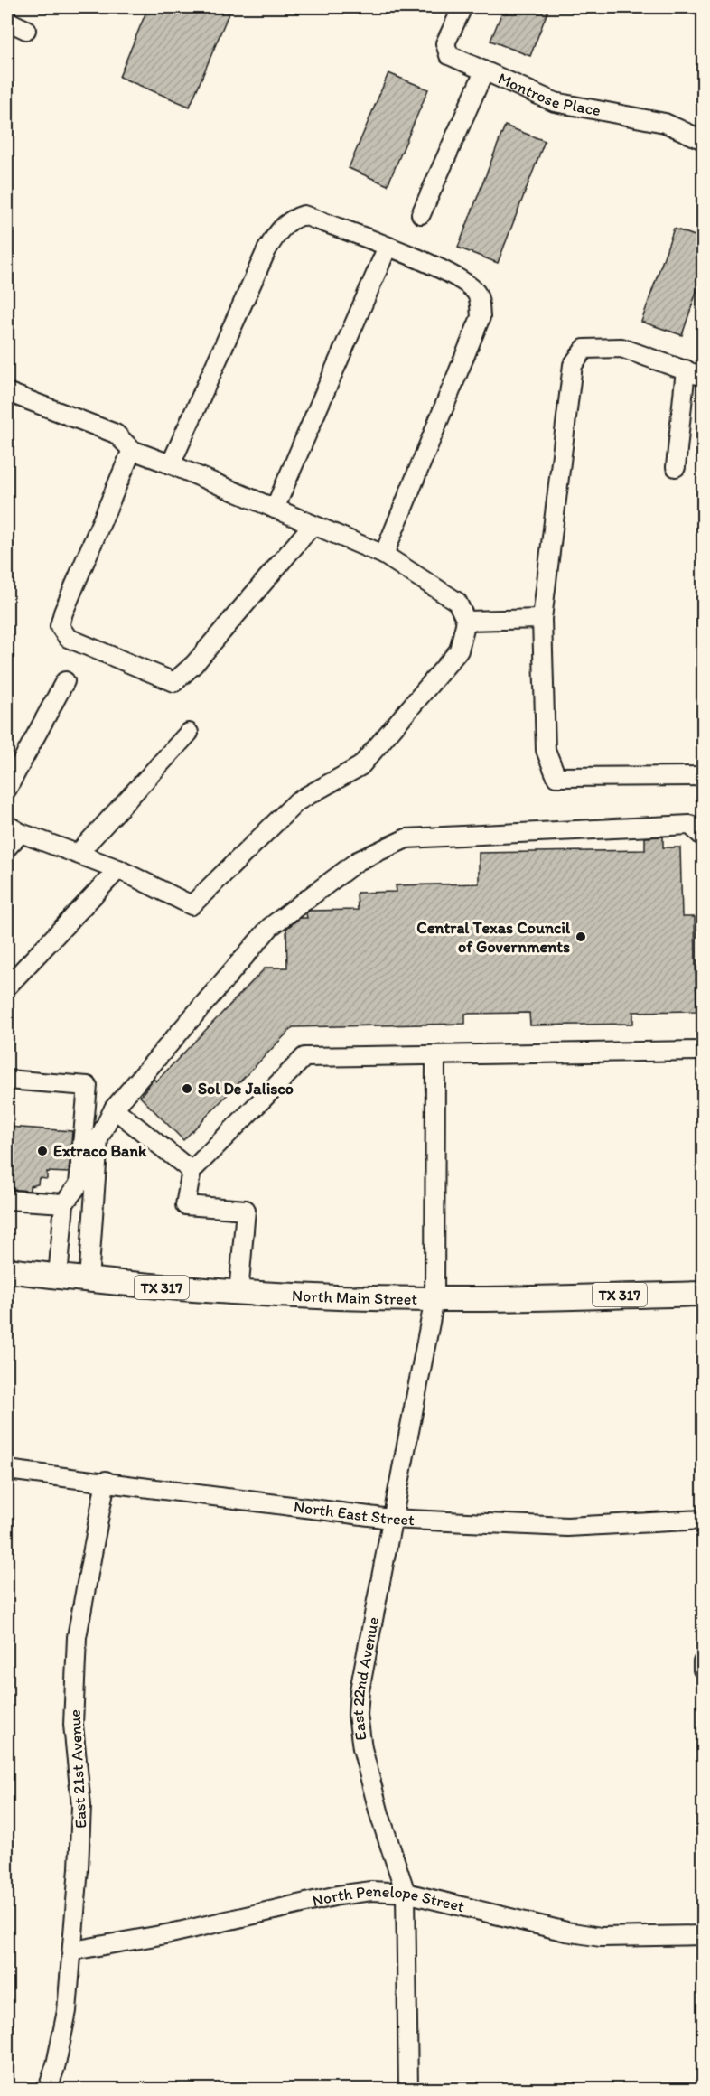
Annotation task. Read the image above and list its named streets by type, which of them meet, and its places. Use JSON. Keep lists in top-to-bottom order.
{
  "streets": {
    "main road": ["TX 317", "North Main Street"],
    "street": [
      "Montrose Place",
      "North East Street",
      "East 22nd Avenue",
      "East 21st Avenue",
      "North Penelope Street"
    ]
  },
  "crossings": [
    ["North Main Street", "East 22nd Avenue"],
    ["North East Street", "East 22nd Avenue"],
    ["North East Street", "East 21st Avenue"],
    ["East 22nd Avenue", "North Penelope Street"],
    ["East 21st Avenue", "North Penelope Street"]
  ],
  "places": ["Central Texas Council of Governments", "Sol De Jalisco", "Extraco Bank"]
}
